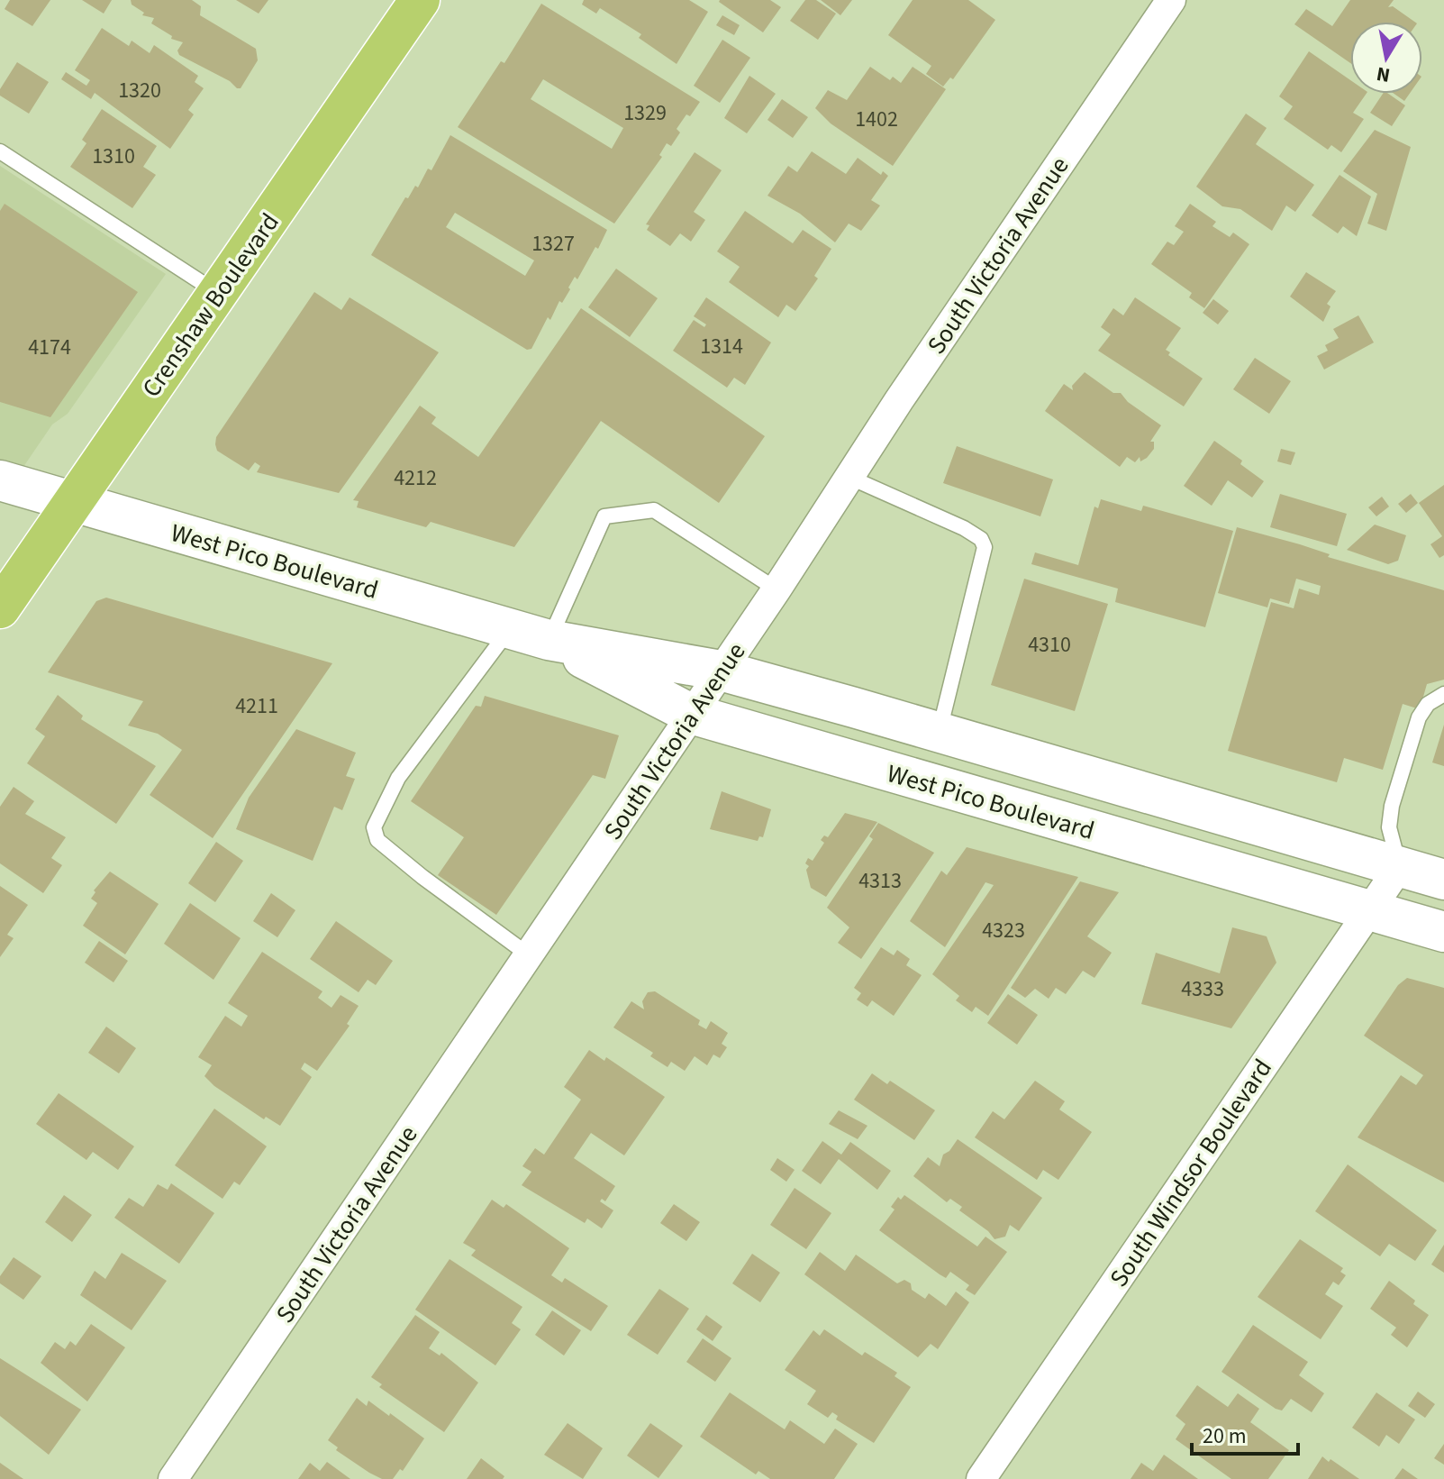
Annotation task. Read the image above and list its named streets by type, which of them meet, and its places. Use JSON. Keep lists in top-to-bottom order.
{
  "streets": {
    "main road": ["Crenshaw Boulevard", "West Pico Boulevard"],
    "street": ["South Victoria Avenue", "South Windsor Boulevard"]
  },
  "crossings": [
    ["South Victoria Avenue", "West Pico Boulevard"],
    ["Crenshaw Boulevard", "West Pico Boulevard"],
    ["West Pico Boulevard", "South Windsor Boulevard"]
  ],
  "house_numbers": [
    "1320",
    "1329",
    "1402",
    "1310",
    "1327",
    "1314",
    "4174",
    "4212",
    "4310",
    "4211",
    "4313",
    "4323",
    "4333"
  ],
  "scale_bar": "20 m",
  "north": "bottom"
}
